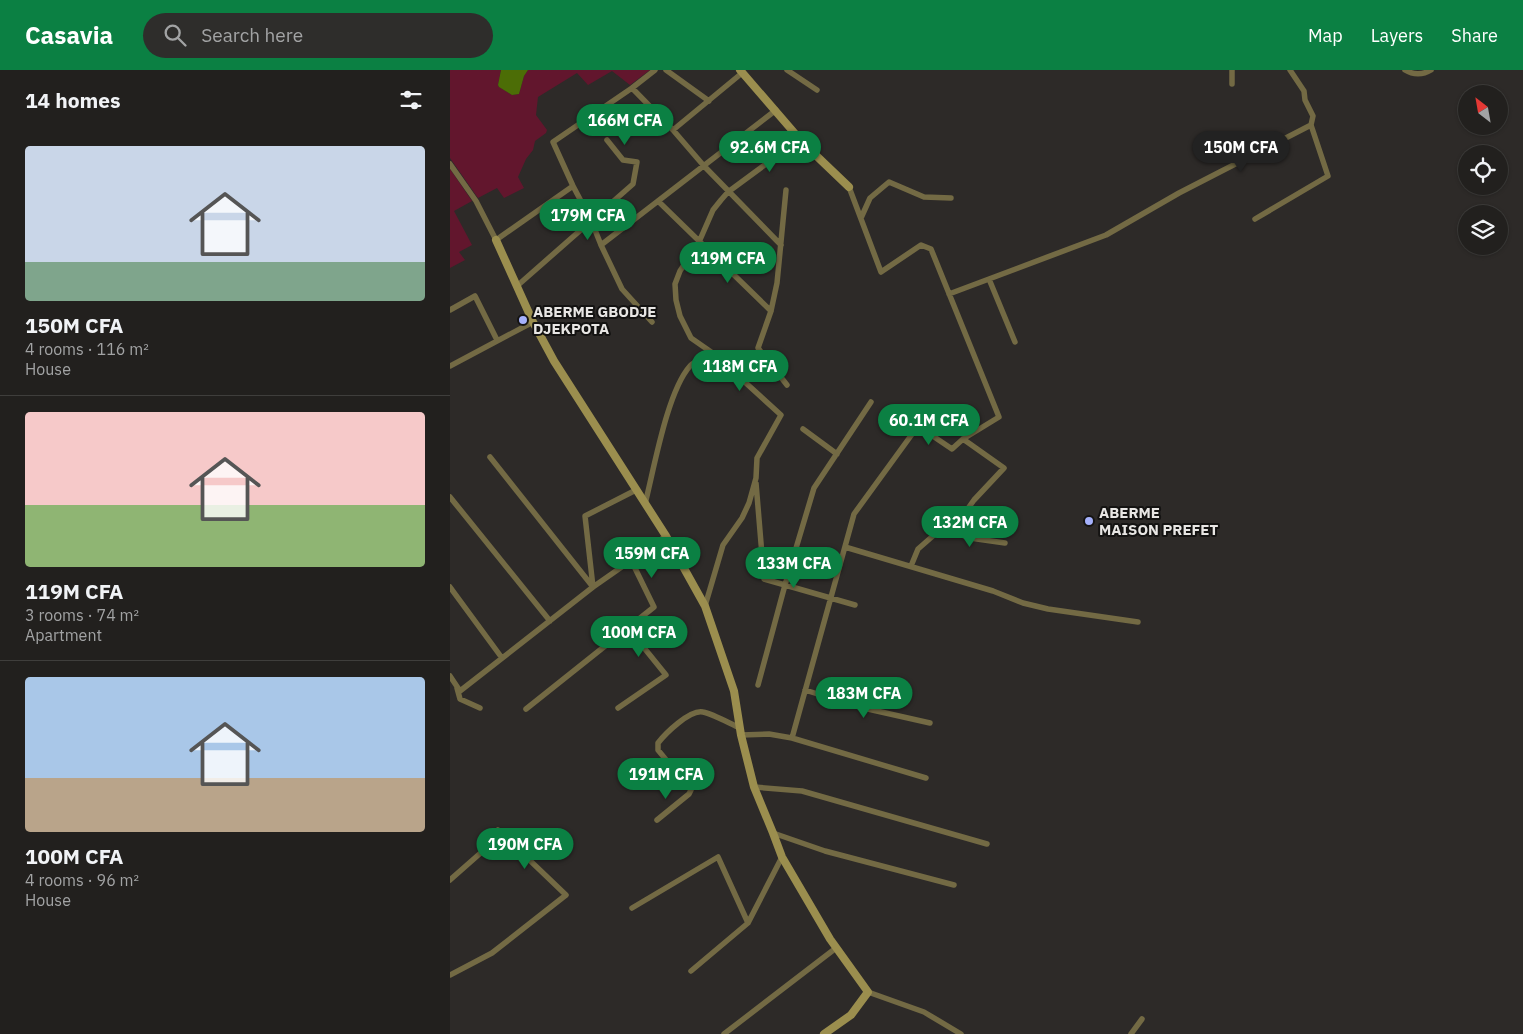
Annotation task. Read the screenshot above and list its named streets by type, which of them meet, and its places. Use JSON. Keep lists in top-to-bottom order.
{
  "places": ["ABERME GBODJE DJEKPOTA", "ABERME MAISON PREFET"],
  "north": "top left",
  "page": {
    "header": "Casavia",
    "search": "Search here",
    "nav": ["Map", "Layers", "Share"],
    "heading": "14 homes",
    "price": [
      "166M CFA",
      "92.6M CFA",
      "150M CFA",
      "179M CFA",
      "119M CFA",
      "118M CFA",
      "60.1M CFA",
      "132M CFA",
      "159M CFA",
      "133M CFA",
      "100M CFA",
      "183M CFA",
      "191M CFA",
      "190M CFA"
    ],
    "list": [
      {
        "name": "150M CFA",
        "note": "4 rooms · 116 m² · House"
      },
      {
        "name": "119M CFA",
        "note": "3 rooms · 74 m² · Apartment"
      },
      {
        "name": "100M CFA",
        "note": "4 rooms · 96 m² · House"
      }
    ]
  }
}
